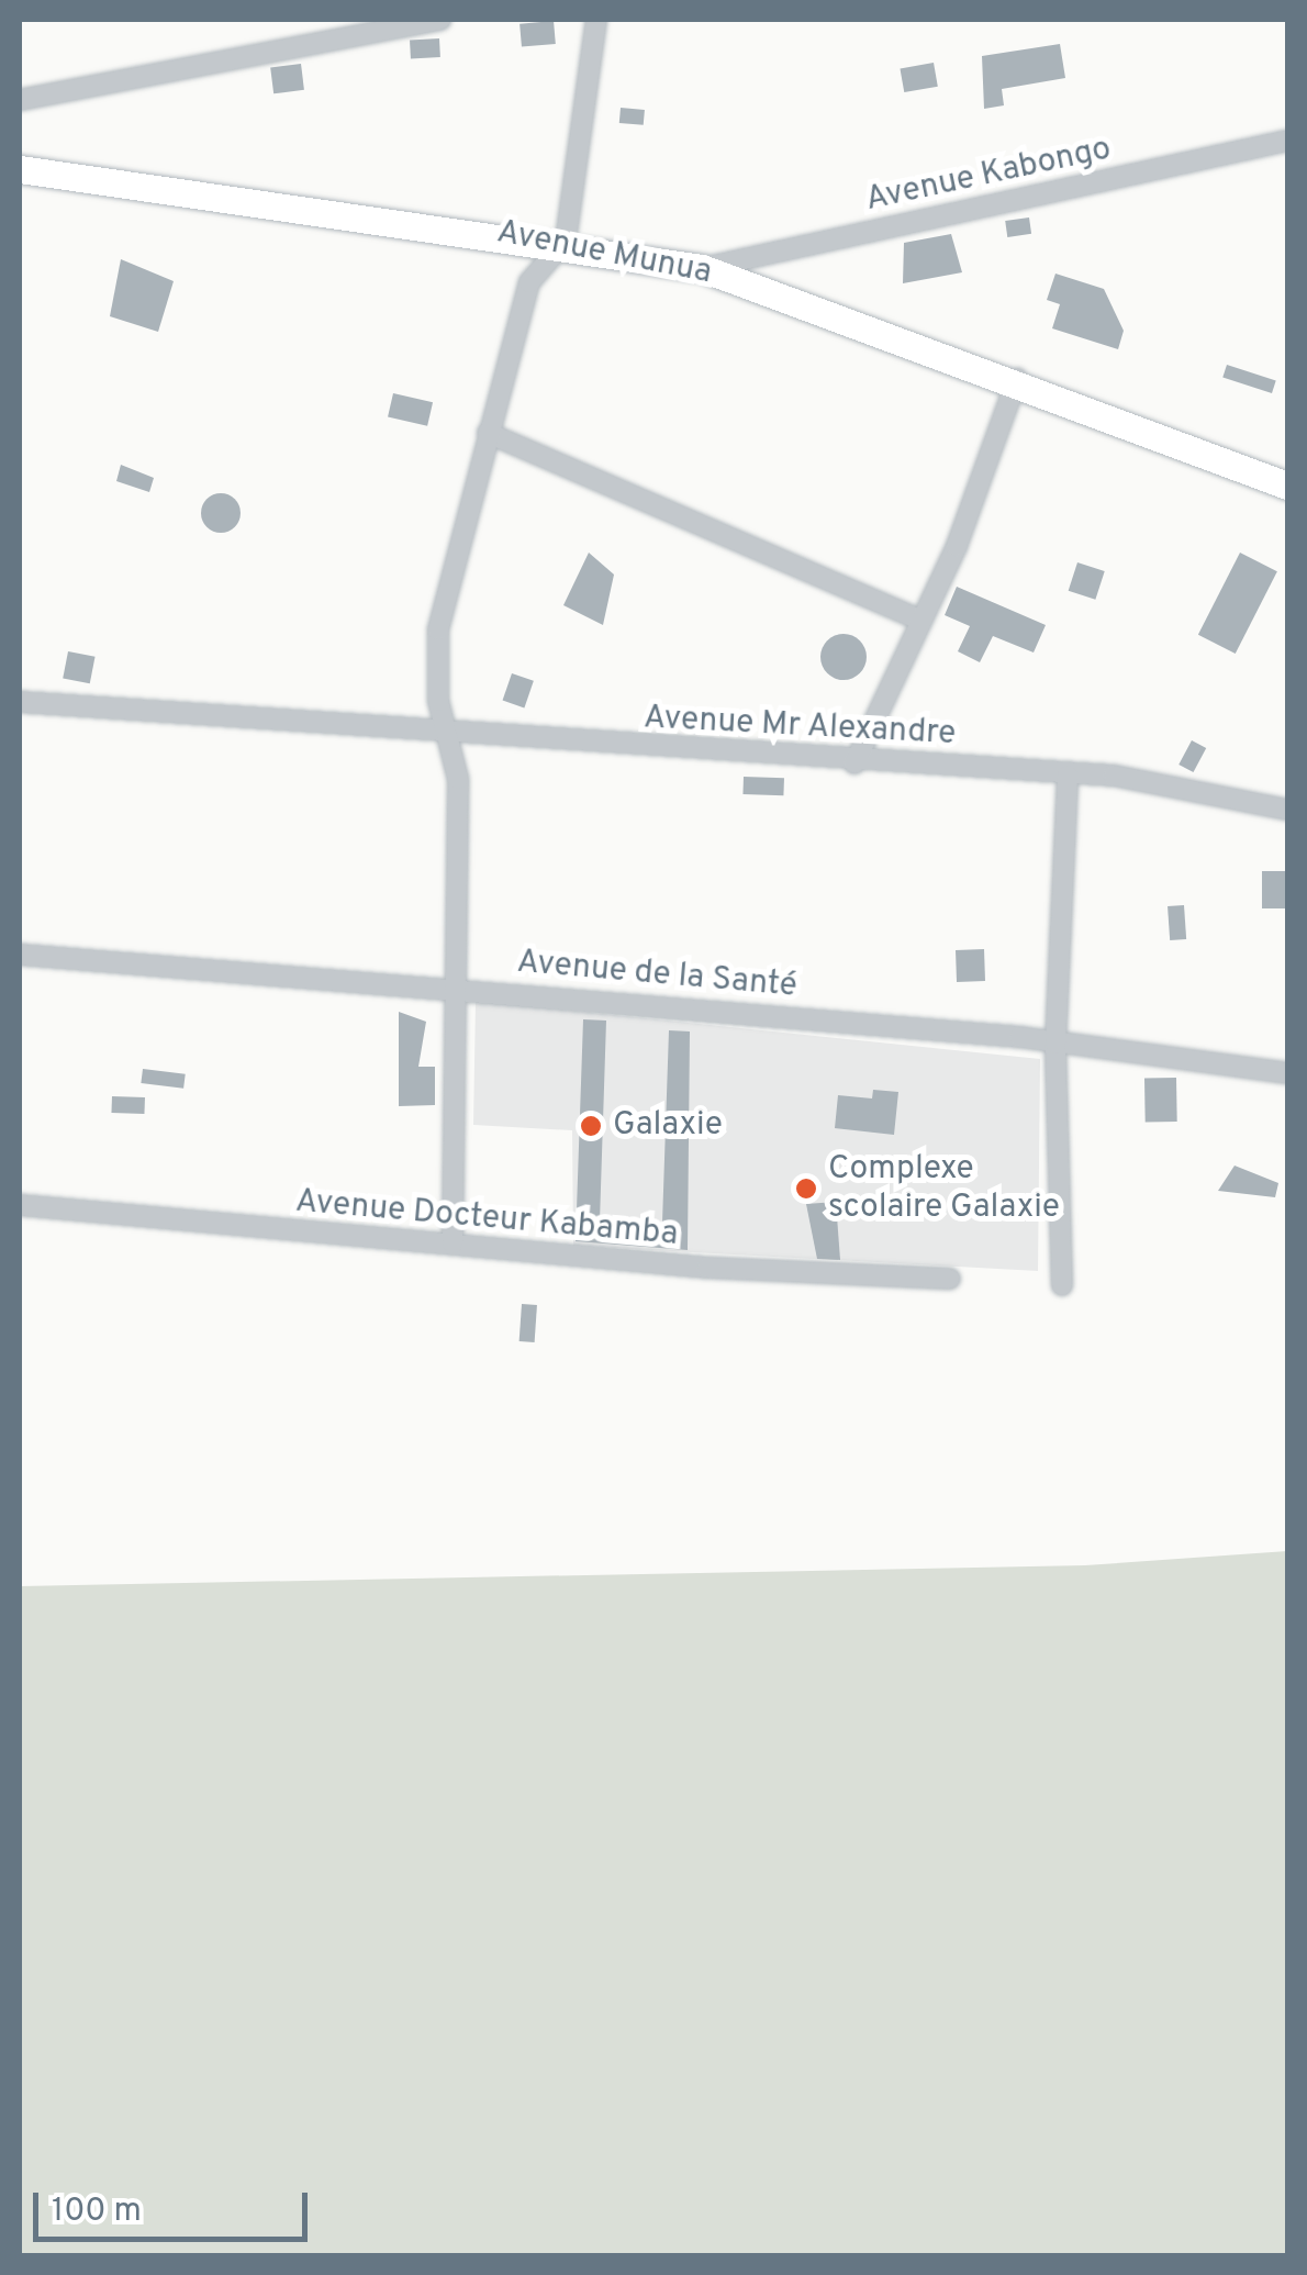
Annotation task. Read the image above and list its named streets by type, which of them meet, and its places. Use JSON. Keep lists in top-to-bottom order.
{
  "streets": {
    "main road": ["Avenue Munua"],
    "street": [
      "Avenue Kabongo",
      "Avenue Mr Alexandre",
      "Avenue de la Santé",
      "Avenue Docteur Kabamba"
    ]
  },
  "crossings": [
    ["Avenue Kabongo", "Avenue Munua"]
  ],
  "places": ["Galaxie", "Complexe scolaire Galaxie"],
  "scale_bar": "100 m"
}
